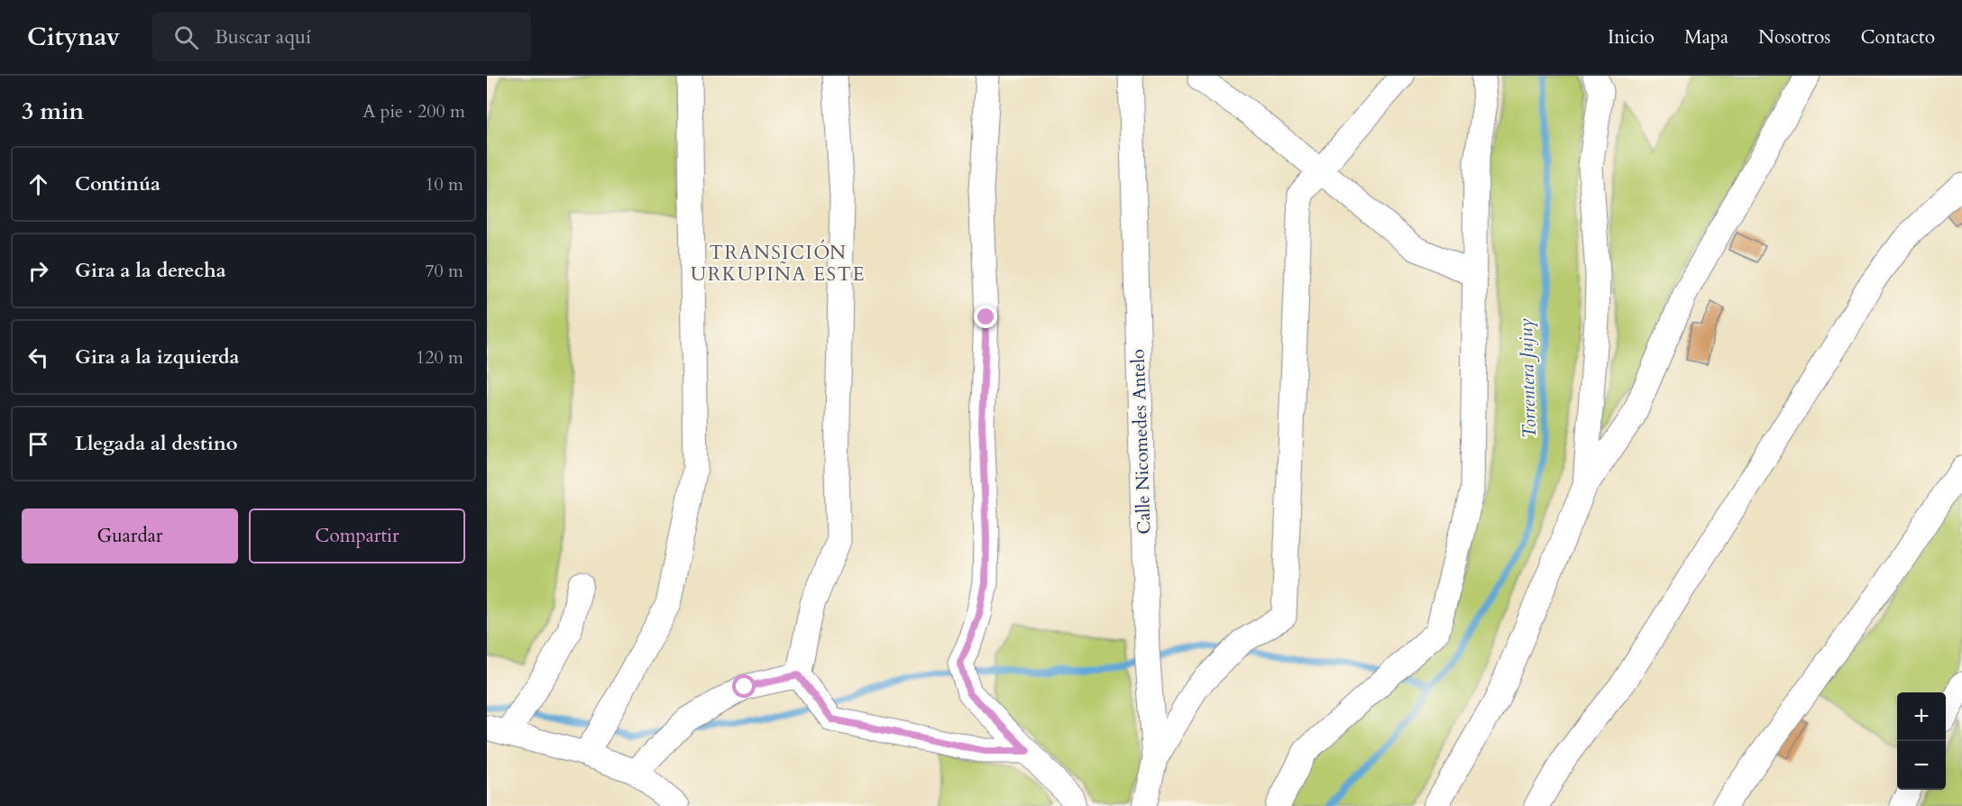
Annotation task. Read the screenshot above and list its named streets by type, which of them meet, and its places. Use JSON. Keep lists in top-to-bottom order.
{
  "streets": {
    "street": ["Calle Nicomedes Antelo"]
  },
  "districts": ["TRANSICIÓN URKUPIÑA ESTE"],
  "water": ["Torrentera Jujuy"],
  "page": {
    "header": "Citynav",
    "search": "Buscar aquí",
    "nav": [
      "Inicio",
      "Mapa",
      "Nosotros",
      "Contacto"
    ],
    "heading": ["3 min", "A pie · 200 m"],
    "list": [
      ["Continúa", "10 m"],
      ["Gira a la derecha", "70 m"],
      ["Gira a la izquierda", "120 m"],
      "Llegada al destino"
    ],
    "buttons": ["Guardar", "Compartir"],
    "map_buttons": ["+", "−"]
  }
}
